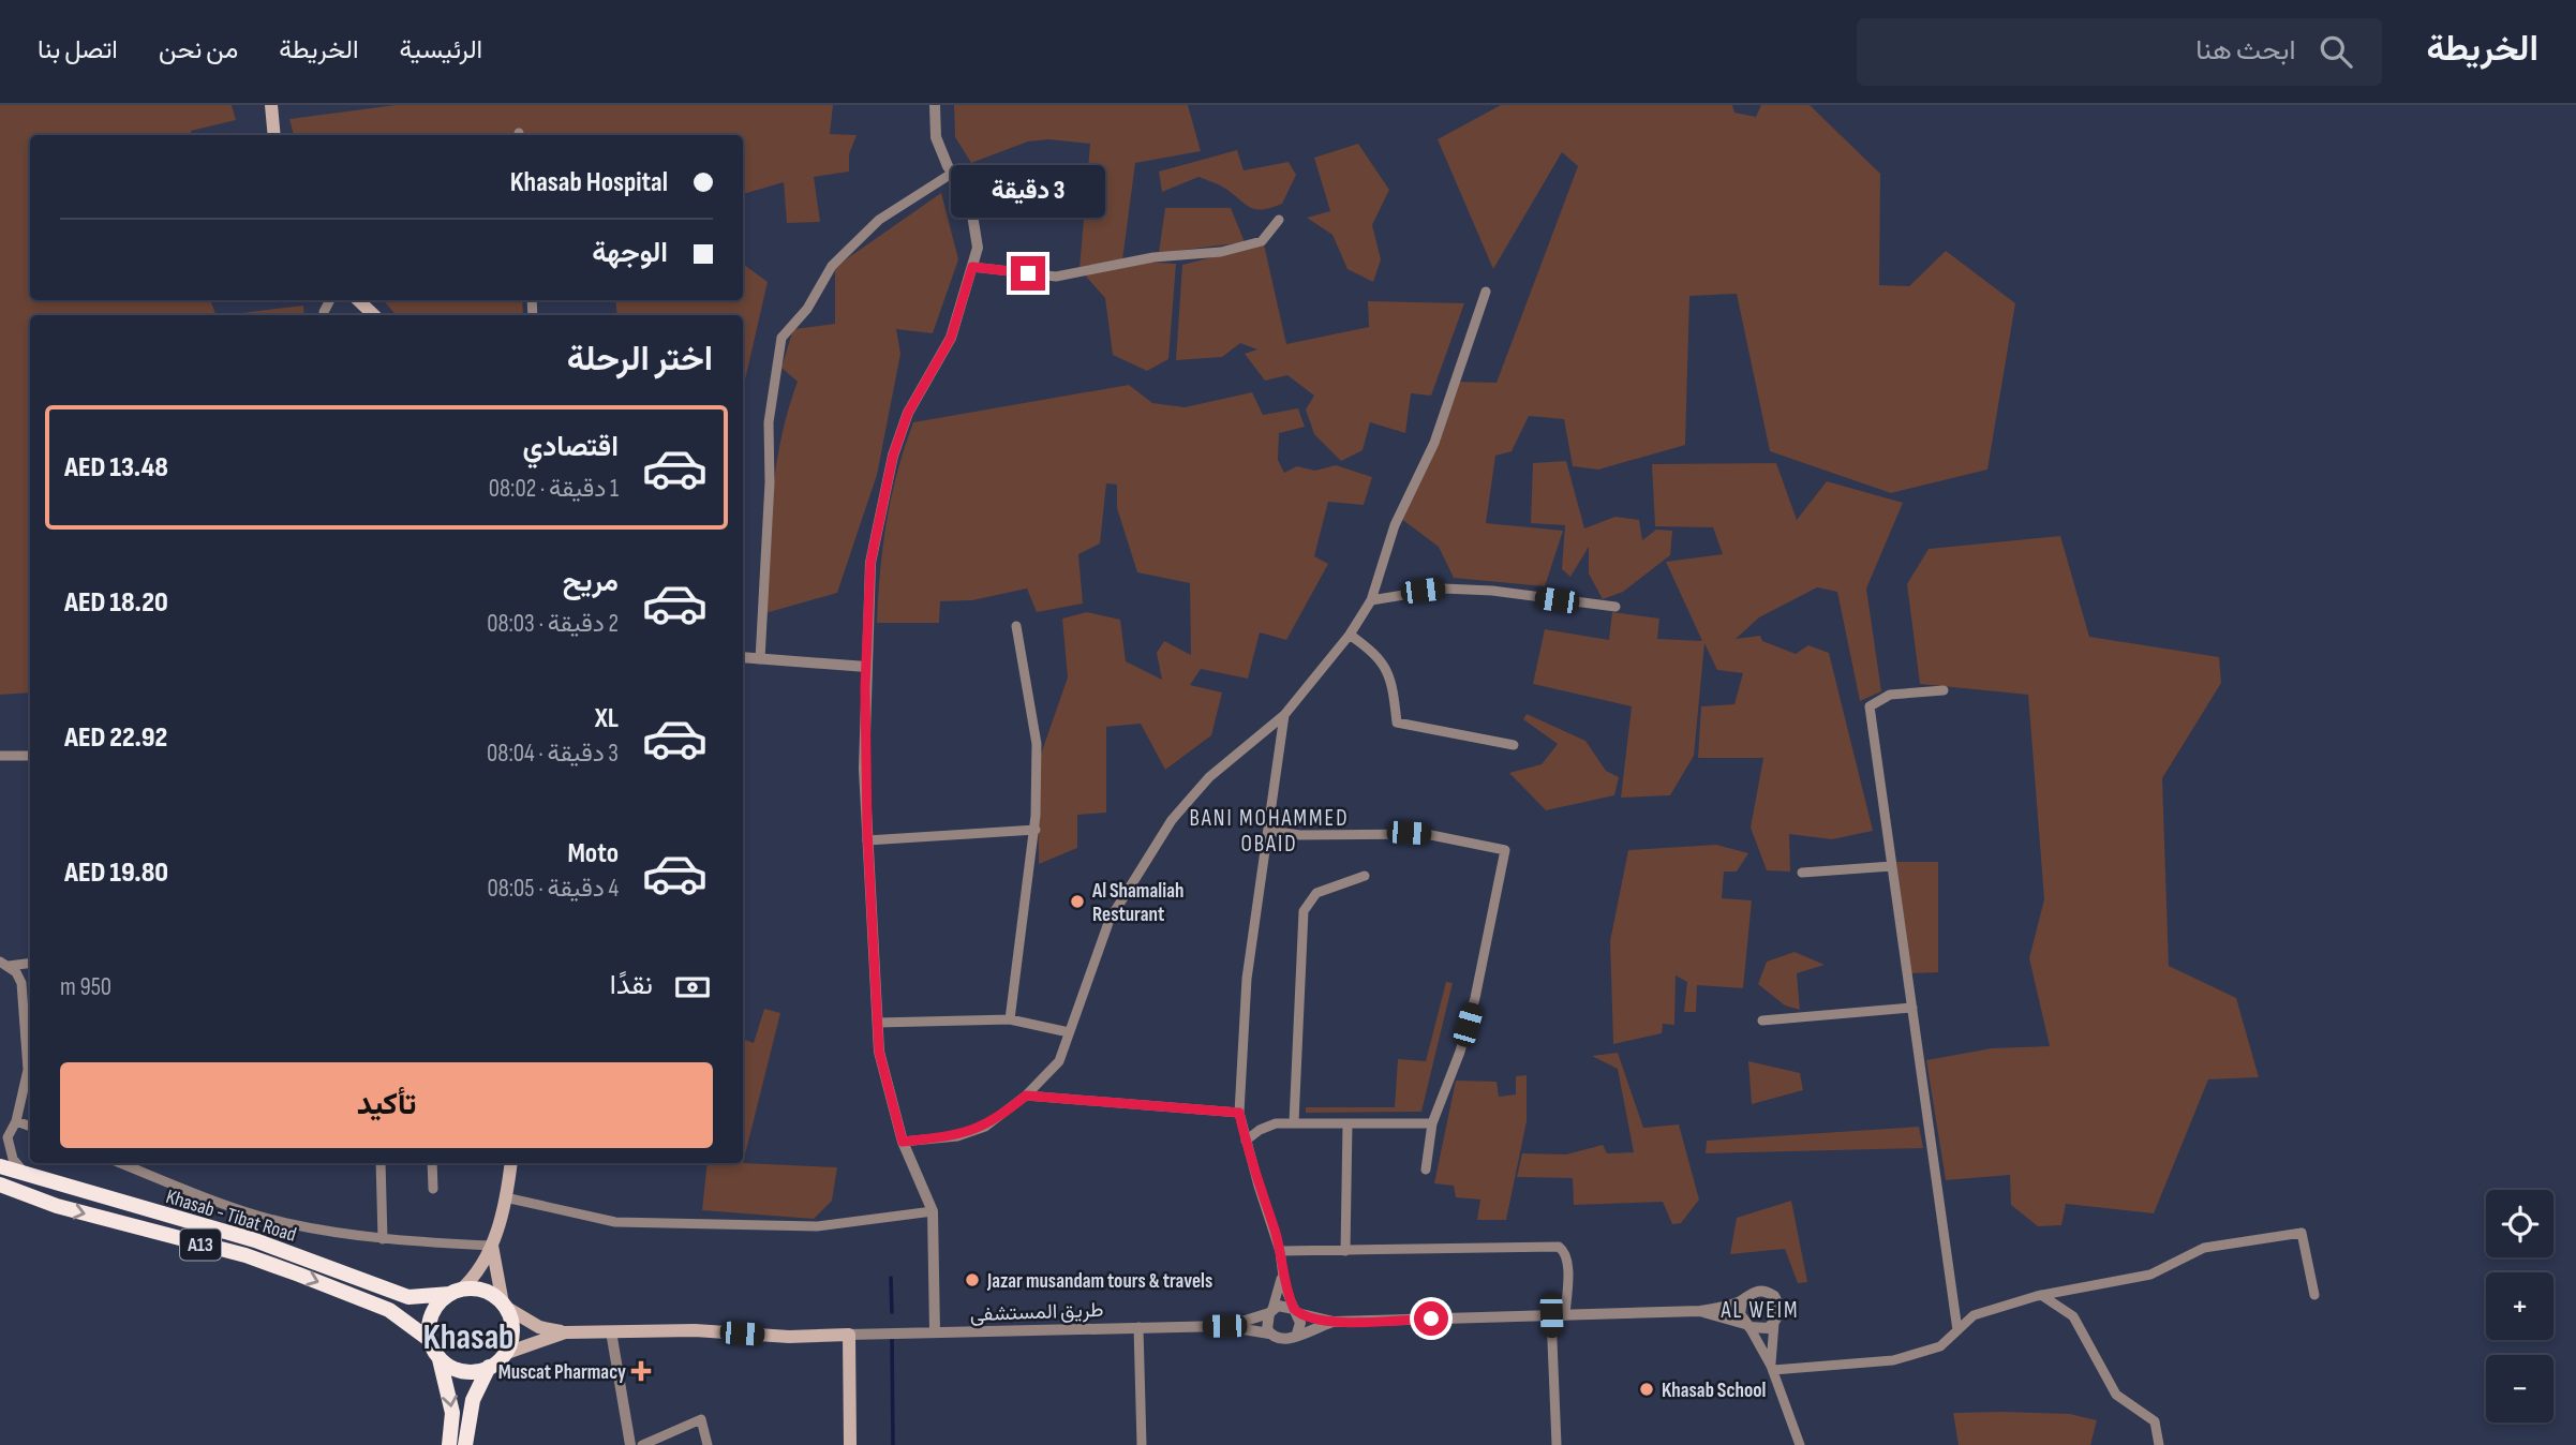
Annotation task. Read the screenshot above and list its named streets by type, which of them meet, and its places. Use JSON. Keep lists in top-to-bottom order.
{
  "streets": {
    "highway": ["Khasab - Tibat Road", "A13"],
    "street": ["طريق المستشفى"]
  },
  "crossings": [
    ["Khasab - Tibat Road", "A13"]
  ],
  "districts": ["BANI MOHAMMED OBAID", "AL WEIM", "Khasab"],
  "places": {
    "other": ["Al Shamaliah Resturant", "Jazar musandam tours & travels", "Khasab School"],
    "health": ["Muscat Pharmacy"]
  },
  "page": {
    "header": "الخريطة",
    "search": "ابحث هنا",
    "nav": [
      "الرئيسية",
      "الخريطة",
      "من نحن",
      "اتصل بنا"
    ],
    "banner": ["Khasab Hospital", "الوجهة"],
    "bubble": "3 دقيقة",
    "heading": "اختر الرحلة",
    "list": [
      {
        "name": "اقتصادي",
        "note": "1 دقيقة · 08:02",
        "value": "AED 13.48"
      },
      {
        "name": "مريح",
        "note": "2 دقيقة · 08:03",
        "value": "AED 18.20"
      },
      {
        "name": "XL",
        "note": "3 دقيقة · 08:04",
        "value": "AED 22.92"
      },
      {
        "name": "Moto",
        "note": "4 دقيقة · 08:05",
        "value": "AED 19.80"
      }
    ],
    "pay": ["نقدًا", "950 m"],
    "buttons": "تأكيد",
    "map_buttons": ["+", "−"]
  }
}
